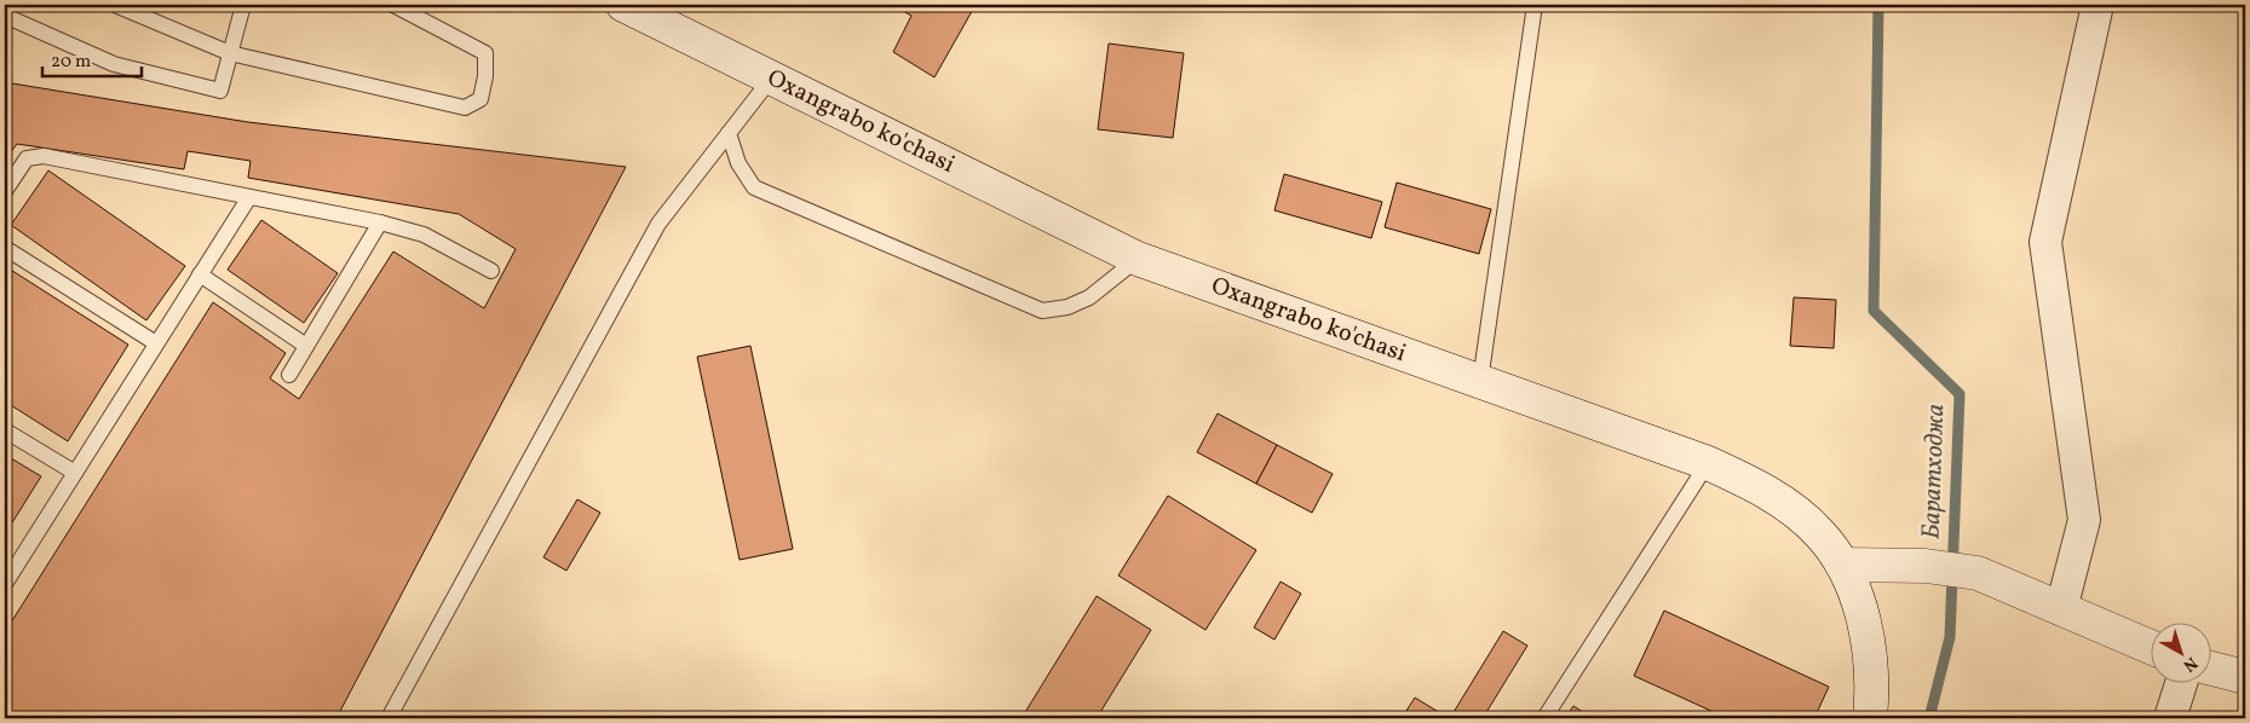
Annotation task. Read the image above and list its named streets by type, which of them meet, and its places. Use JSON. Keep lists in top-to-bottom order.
{
  "streets": {
    "main road": ["Oxangrabo ko'chasi"]
  },
  "water": ["Баратходжа"],
  "scale_bar": "20 m",
  "north": "bottom right"
}
